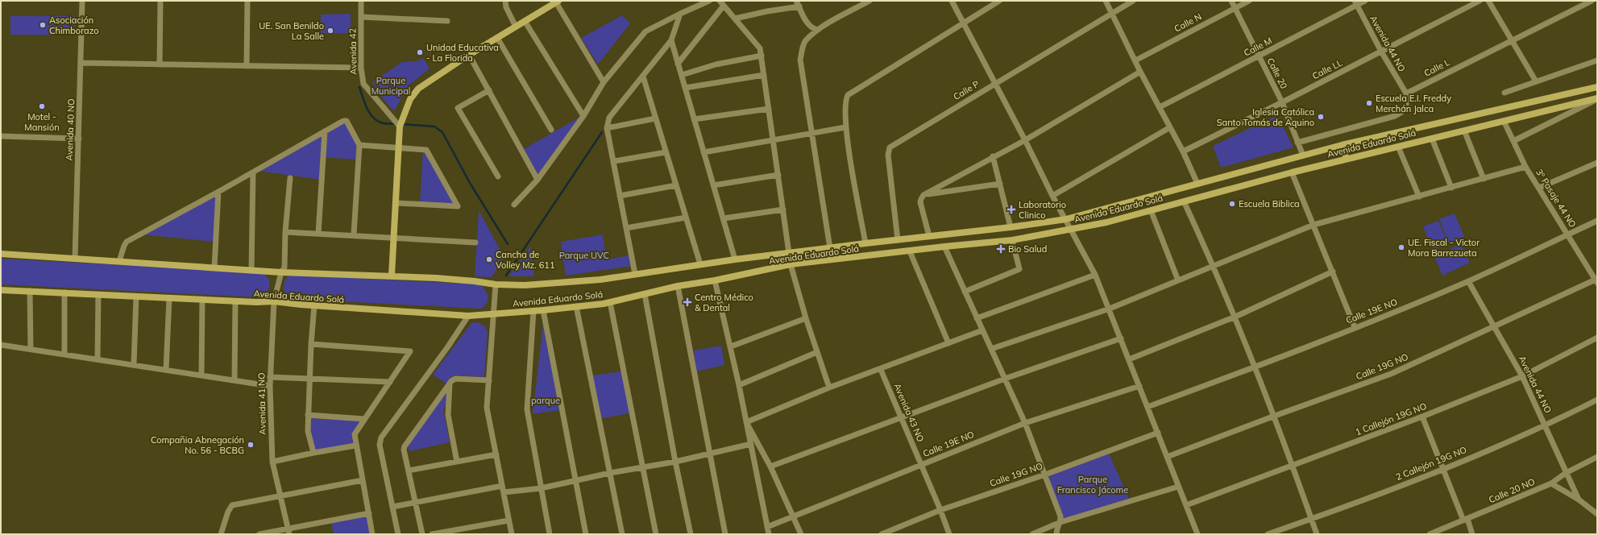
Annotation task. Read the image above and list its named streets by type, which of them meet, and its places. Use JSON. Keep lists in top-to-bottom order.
{
  "streets": {
    "main road": ["Avenida Eduardo Solá"],
    "street": [
      "Calle N",
      "Avenida 44 NO",
      "Calle M",
      "Avenida 42",
      "Calle L",
      "Calle LL",
      "Calle 20",
      "Calle P",
      "Avenida 40 NO",
      "3º Pasaje 44 NO",
      "Calle 19E NO",
      "Calle 19G NO",
      "Avenida 41 NO",
      "Avenida 43 NO",
      "1 Callejón 19G NO",
      "2 Callejón 19G NO",
      "Calle 20 NO"
    ]
  },
  "crossings": [
    ["Calle N", "Calle 20"],
    ["Avenida 44 NO", "Calle M"],
    ["Avenida 44 NO", "Calle L"],
    ["Avenida 44 NO", "Calle LL"],
    ["Avenida 44 NO", "Calle 19E NO"],
    ["Avenida 44 NO", "Calle 19G NO"],
    ["Avenida 44 NO", "1 Callejón 19G NO"],
    ["Avenida 44 NO", "2 Callejón 19G NO"],
    ["Avenida 44 NO", "Calle 20 NO"],
    ["Calle M", "Calle 20"],
    ["Calle LL", "Calle 20"],
    ["Calle 20", "Avenida Eduardo Solá"],
    ["Calle P", "Avenida Eduardo Solá"],
    ["Avenida 40 NO", "Avenida Eduardo Solá"],
    ["Avenida Eduardo Solá", "3º Pasaje 44 NO"],
    ["Avenida Eduardo Solá", "Avenida 41 NO"],
    ["3º Pasaje 44 NO", "Calle 19E NO"],
    ["3º Pasaje 44 NO", "Calle 19G NO"],
    ["Calle 19E NO", "Avenida 43 NO"],
    ["Calle 19G NO", "Avenida 43 NO"]
  ],
  "parks": [
    "Parque Municipal",
    "Parque UVC",
    "parque",
    "Parque Francisco Jácome"
  ],
  "places": {
    "other": [
      "Asociación Chimborazo",
      "UE. San Benildo La Salle",
      "Unidad Educativa - La Florida",
      "Escuela E.I. Freddy Merchán Jalca",
      "Motel - Mansión",
      "Iglesia Católica Santo Tomás de Aquino",
      "Escuela Biblica",
      "UE. Fiscal - Victor Mora Barrezueta",
      "Cancha de Volley Mz. 611",
      "Compañia Abnegación No. 56 - BCBG"
    ],
    "health": ["Laboratorio Clinico", "Bio Salud", "Centro Médico & Dental"]
  }
}
